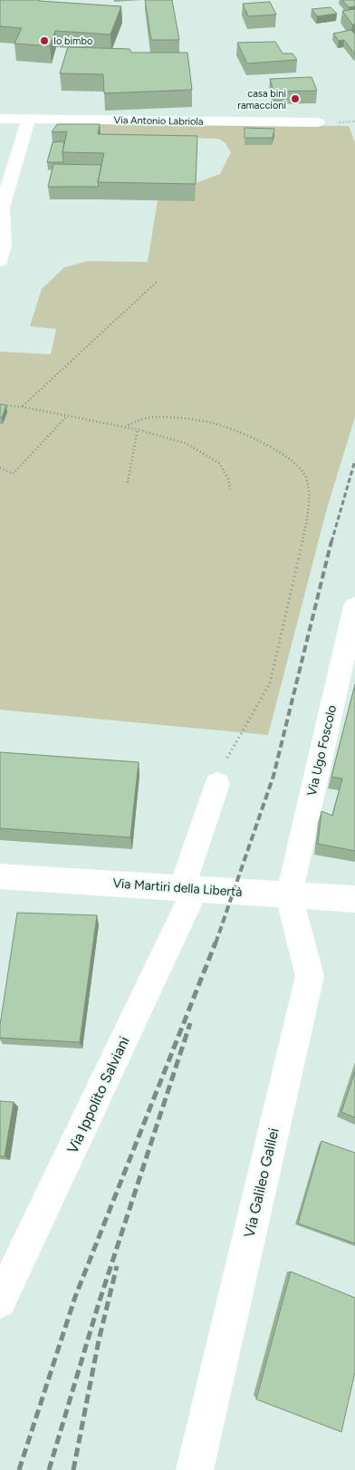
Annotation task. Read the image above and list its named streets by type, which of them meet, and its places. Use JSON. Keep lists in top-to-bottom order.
{
  "streets": {
    "street": [
      "Via Antonio Labriola",
      "Via Ugo Foscolo",
      "Via Martiri della Libertà",
      "Via Ippolito Salviani",
      "Via Galileo Galilei"
    ]
  },
  "crossings": [
    ["Via Ugo Foscolo", "Via Martiri della Libertà"],
    ["Via Ugo Foscolo", "Via Galileo Galilei"],
    ["Via Martiri della Libertà", "Via Ippolito Salviani"],
    ["Via Martiri della Libertà", "Via Galileo Galilei"]
  ],
  "places": ["Io bimbo", "casa bini ramaccioni"]
}
